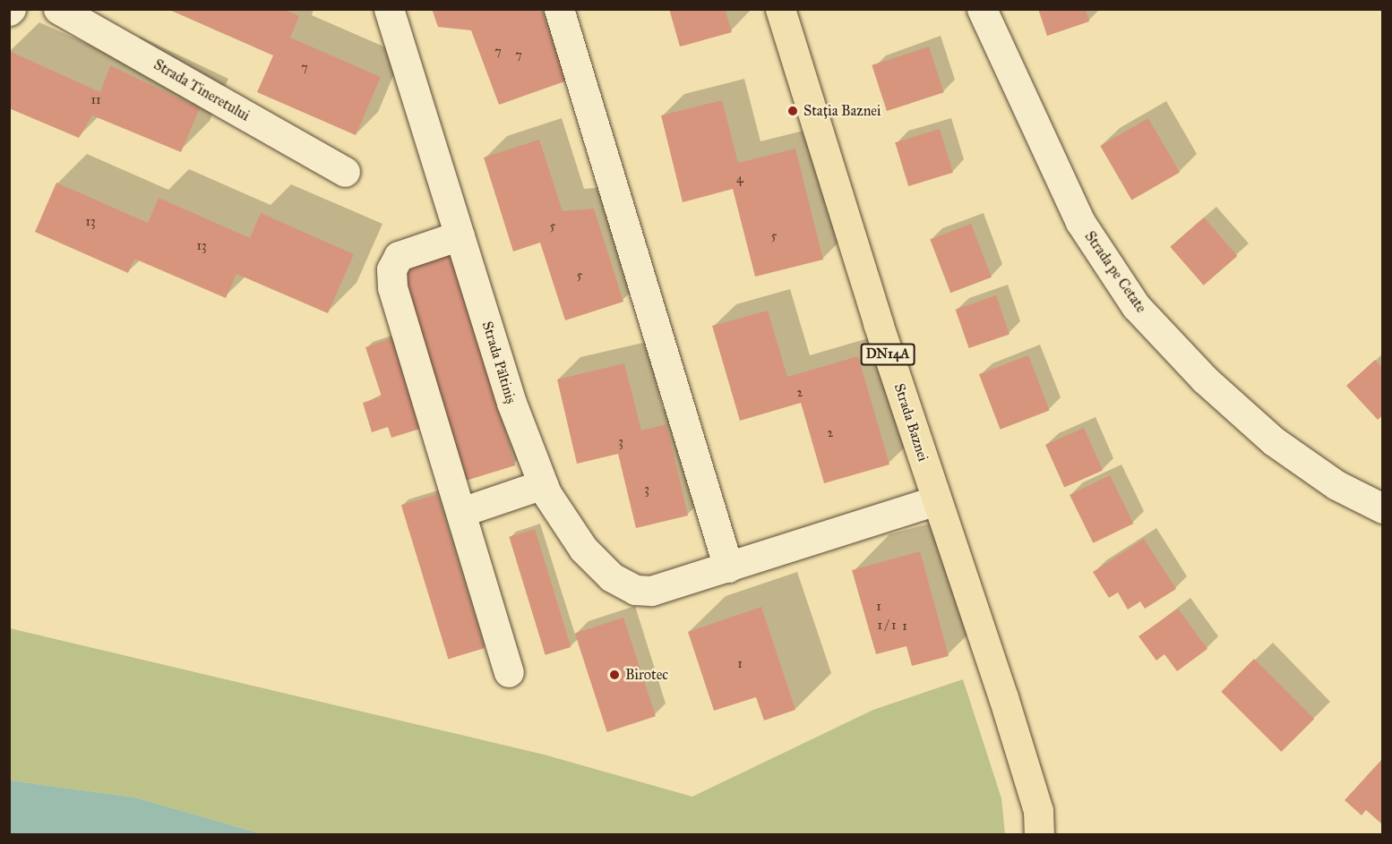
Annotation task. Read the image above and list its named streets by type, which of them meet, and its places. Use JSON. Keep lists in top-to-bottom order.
{
  "streets": {
    "main road": ["DN14A", "Strada Baznei"],
    "street": ["Strada Tineretului", "Strada pe Cetate", "Strada Păltiniș"]
  },
  "crossings": [
    ["Strada Păltiniș", "Strada Baznei"]
  ],
  "places": ["Stația Baznei", "Birotec"],
  "house_numbers": [
    "7",
    "7",
    "7",
    "11",
    "4",
    "13",
    "5",
    "5",
    "13",
    "5",
    "2",
    "2",
    "3",
    "3",
    "1",
    "1 / 1",
    "1",
    "1"
  ]
}
